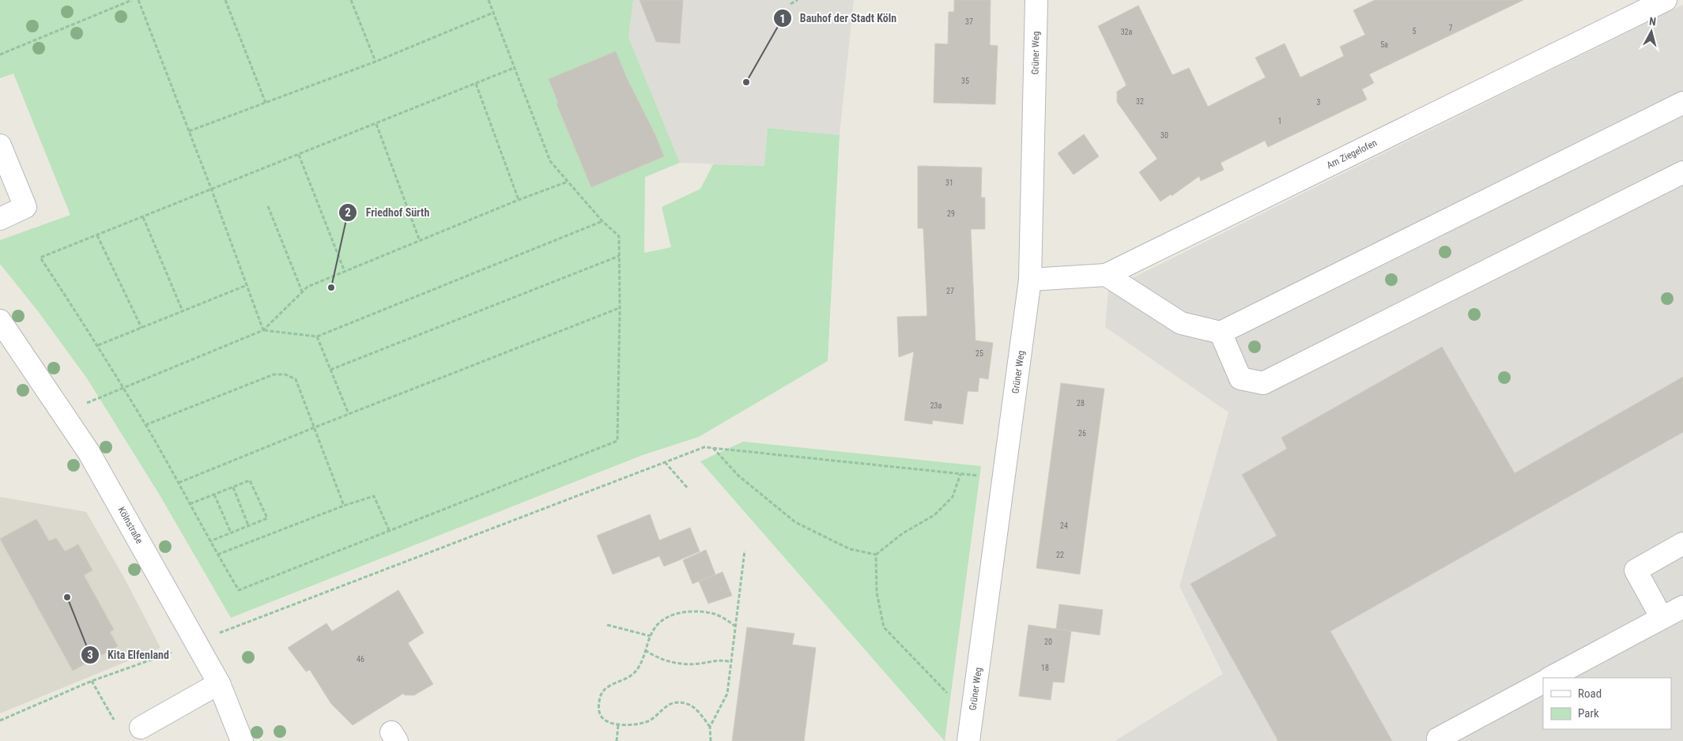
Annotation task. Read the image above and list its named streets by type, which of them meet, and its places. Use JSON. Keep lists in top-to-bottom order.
{
  "streets": {
    "street": ["Grüner Weg", "Am Ziegelofen", "Kölnstraße"]
  },
  "crossings": [
    ["Grüner Weg", "Am Ziegelofen"]
  ],
  "places": ["Bauhof der Stadt Köln", "Friedhof Sürth", "Kita Elfenland"],
  "house_numbers": [
    "37",
    "7",
    "5",
    "32a",
    "5a",
    "35",
    "32",
    "3",
    "1",
    "30",
    "31",
    "29",
    "27",
    "25",
    "28",
    "23a",
    "26",
    "24",
    "22",
    "20",
    "46",
    "18"
  ],
  "legend": ["Road", "Park"],
  "north": "top"
}
